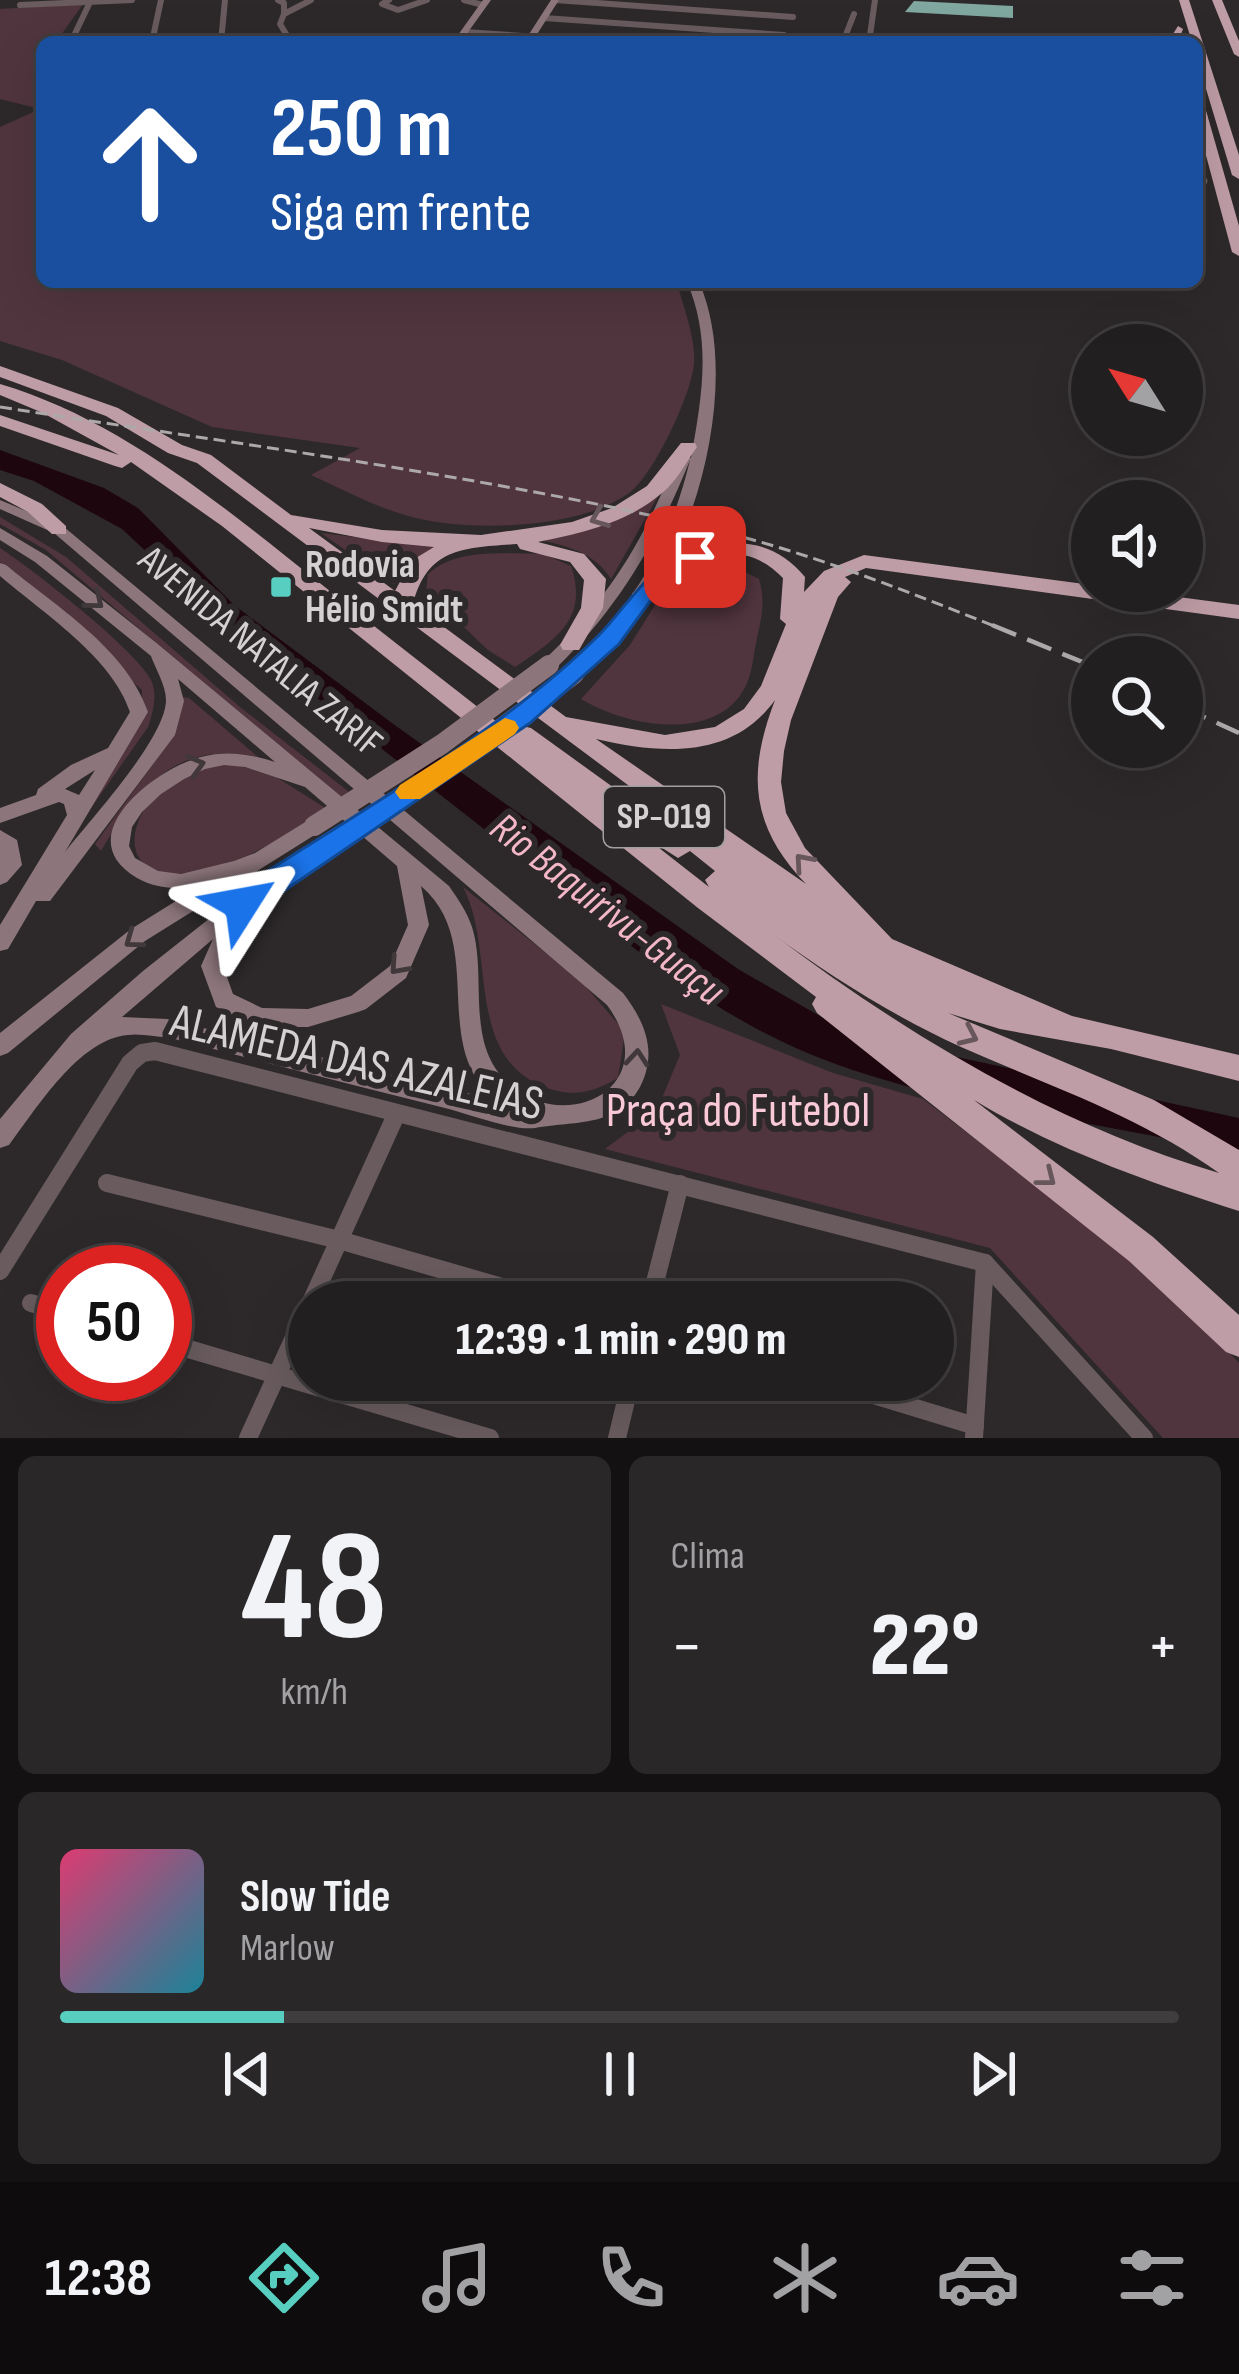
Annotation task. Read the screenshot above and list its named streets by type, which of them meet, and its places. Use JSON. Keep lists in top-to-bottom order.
{
  "streets": {
    "highway": ["SP-019"],
    "main road": ["AVENIDA NATALIA ZARIF"],
    "street": ["ALAMEDA DAS AZALEIAS"]
  },
  "water": ["Rio Baquirivu-Guaçu"],
  "parks": ["Praça do Futebol"],
  "places": {
    "transit": ["Rodovia Hélio Smidt"]
  },
  "north": "top left",
  "page": {
    "turn": ["250 m", "Siga em frente"],
    "limit": "50",
    "trip": "12:39 · 1 min · 290 m",
    "tile": [
      ["48", "km/h"],
      "Clima"
    ],
    "heat": ["−", "22°", "+"],
    "song": ["Slow Tide", "Marlow"],
    "tabs": "12:38"
  }
}
